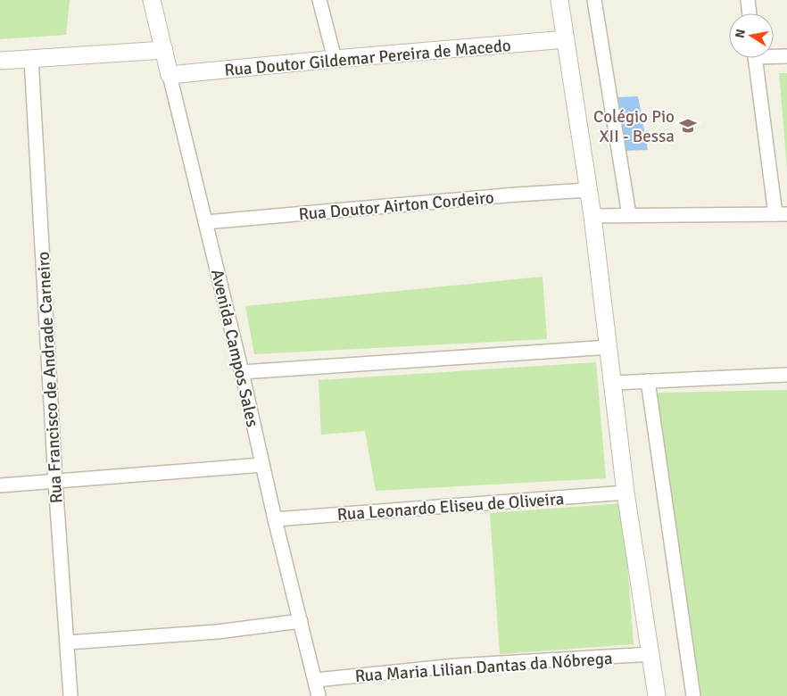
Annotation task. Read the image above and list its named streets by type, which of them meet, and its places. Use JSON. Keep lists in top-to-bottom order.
{
  "streets": {
    "street": [
      "Rua Doutor Gildemar Pereira de Macedo",
      "Rua Doutor Airton Cordeiro",
      "Avenida Campos Sales",
      "Rua Francisco de Andrade Carneiro",
      "Rua Leonardo Eliseu de Oliveira",
      "Rua Maria Lilian Dantas da Nóbrega"
    ]
  },
  "crossings": [
    ["Rua Doutor Gildemar Pereira de Macedo", "Avenida Campos Sales"],
    ["Rua Doutor Airton Cordeiro", "Avenida Campos Sales"],
    ["Avenida Campos Sales", "Rua Leonardo Eliseu de Oliveira"],
    ["Avenida Campos Sales", "Rua Maria Lilian Dantas da Nóbrega"]
  ],
  "places": {
    "school or university": ["Colégio Pio XII - Bessa"]
  },
  "north": "left"
}
